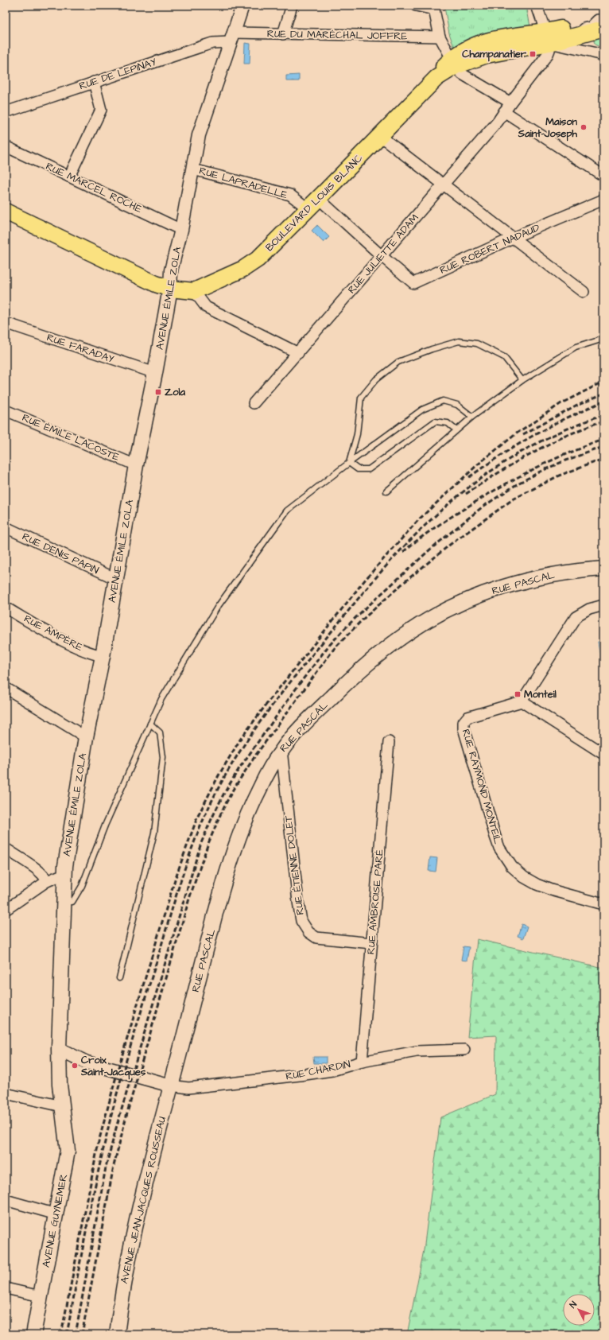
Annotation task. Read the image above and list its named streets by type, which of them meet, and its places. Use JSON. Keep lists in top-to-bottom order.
{
  "streets": {
    "main road": [
      "BOULEVARD LOUIS BLANC",
      "AVENUE ÉMILE ZOLA",
      "RUE PASCAL",
      "AVENUE JEAN-JACQUES ROUSSEAU",
      "AVENUE GUYNEMER"
    ],
    "street": [
      "RUE DU MARÉCHAL JOFFRE",
      "RUE DE LEPINAY",
      "RUE LAPRADELLE",
      "RUE MARCEL ROCHE",
      "RUE ROBERT NADAUD",
      "RUE JULIETTE ADAM",
      "RUE FARADAY",
      "RUE ÉMILE LACOSTE",
      "RUE DENIS PAPIN",
      "RUE AMPÈRE",
      "RUE RAYMOND MONTEIL",
      "RUE ÉTIENNE DOLET",
      "RUE AMBROISE PARÉ",
      "RUE CHARDIN"
    ]
  },
  "crossings": [
    ["RUE DU MARÉCHAL JOFFRE", "RUE DE LEPINAY"],
    ["RUE DU MARÉCHAL JOFFRE", "AVENUE ÉMILE ZOLA"],
    ["RUE DE LEPINAY", "AVENUE ÉMILE ZOLA"],
    ["RUE LAPRADELLE", "BOULEVARD LOUIS BLANC"],
    ["RUE LAPRADELLE", "RUE ROBERT NADAUD"],
    ["RUE LAPRADELLE", "RUE JULIETTE ADAM"],
    ["RUE LAPRADELLE", "AVENUE ÉMILE ZOLA"],
    ["RUE MARCEL ROCHE", "AVENUE ÉMILE ZOLA"],
    ["RUE ROBERT NADAUD", "RUE JULIETTE ADAM"],
    ["AVENUE ÉMILE ZOLA", "RUE FARADAY"],
    ["AVENUE ÉMILE ZOLA", "RUE ÉMILE LACOSTE"],
    ["AVENUE ÉMILE ZOLA", "RUE DENIS PAPIN"],
    ["AVENUE ÉMILE ZOLA", "RUE AMPÈRE"],
    ["AVENUE ÉMILE ZOLA", "AVENUE GUYNEMER"],
    ["RUE PASCAL", "RUE ÉTIENNE DOLET"],
    ["RUE PASCAL", "RUE CHARDIN"],
    ["RUE PASCAL", "AVENUE JEAN-JACQUES ROUSSEAU"],
    ["RUE ÉTIENNE DOLET", "RUE AMBROISE PARÉ"],
    ["RUE AMBROISE PARÉ", "RUE CHARDIN"],
    ["RUE CHARDIN", "AVENUE JEAN-JACQUES ROUSSEAU"]
  ],
  "places": {
    "transit": ["Champanatier", "Zola", "Monteil"],
    "other": ["Maison Saint-Joseph", "Croix Saint-Jacques"]
  },
  "north": "top left"
}
